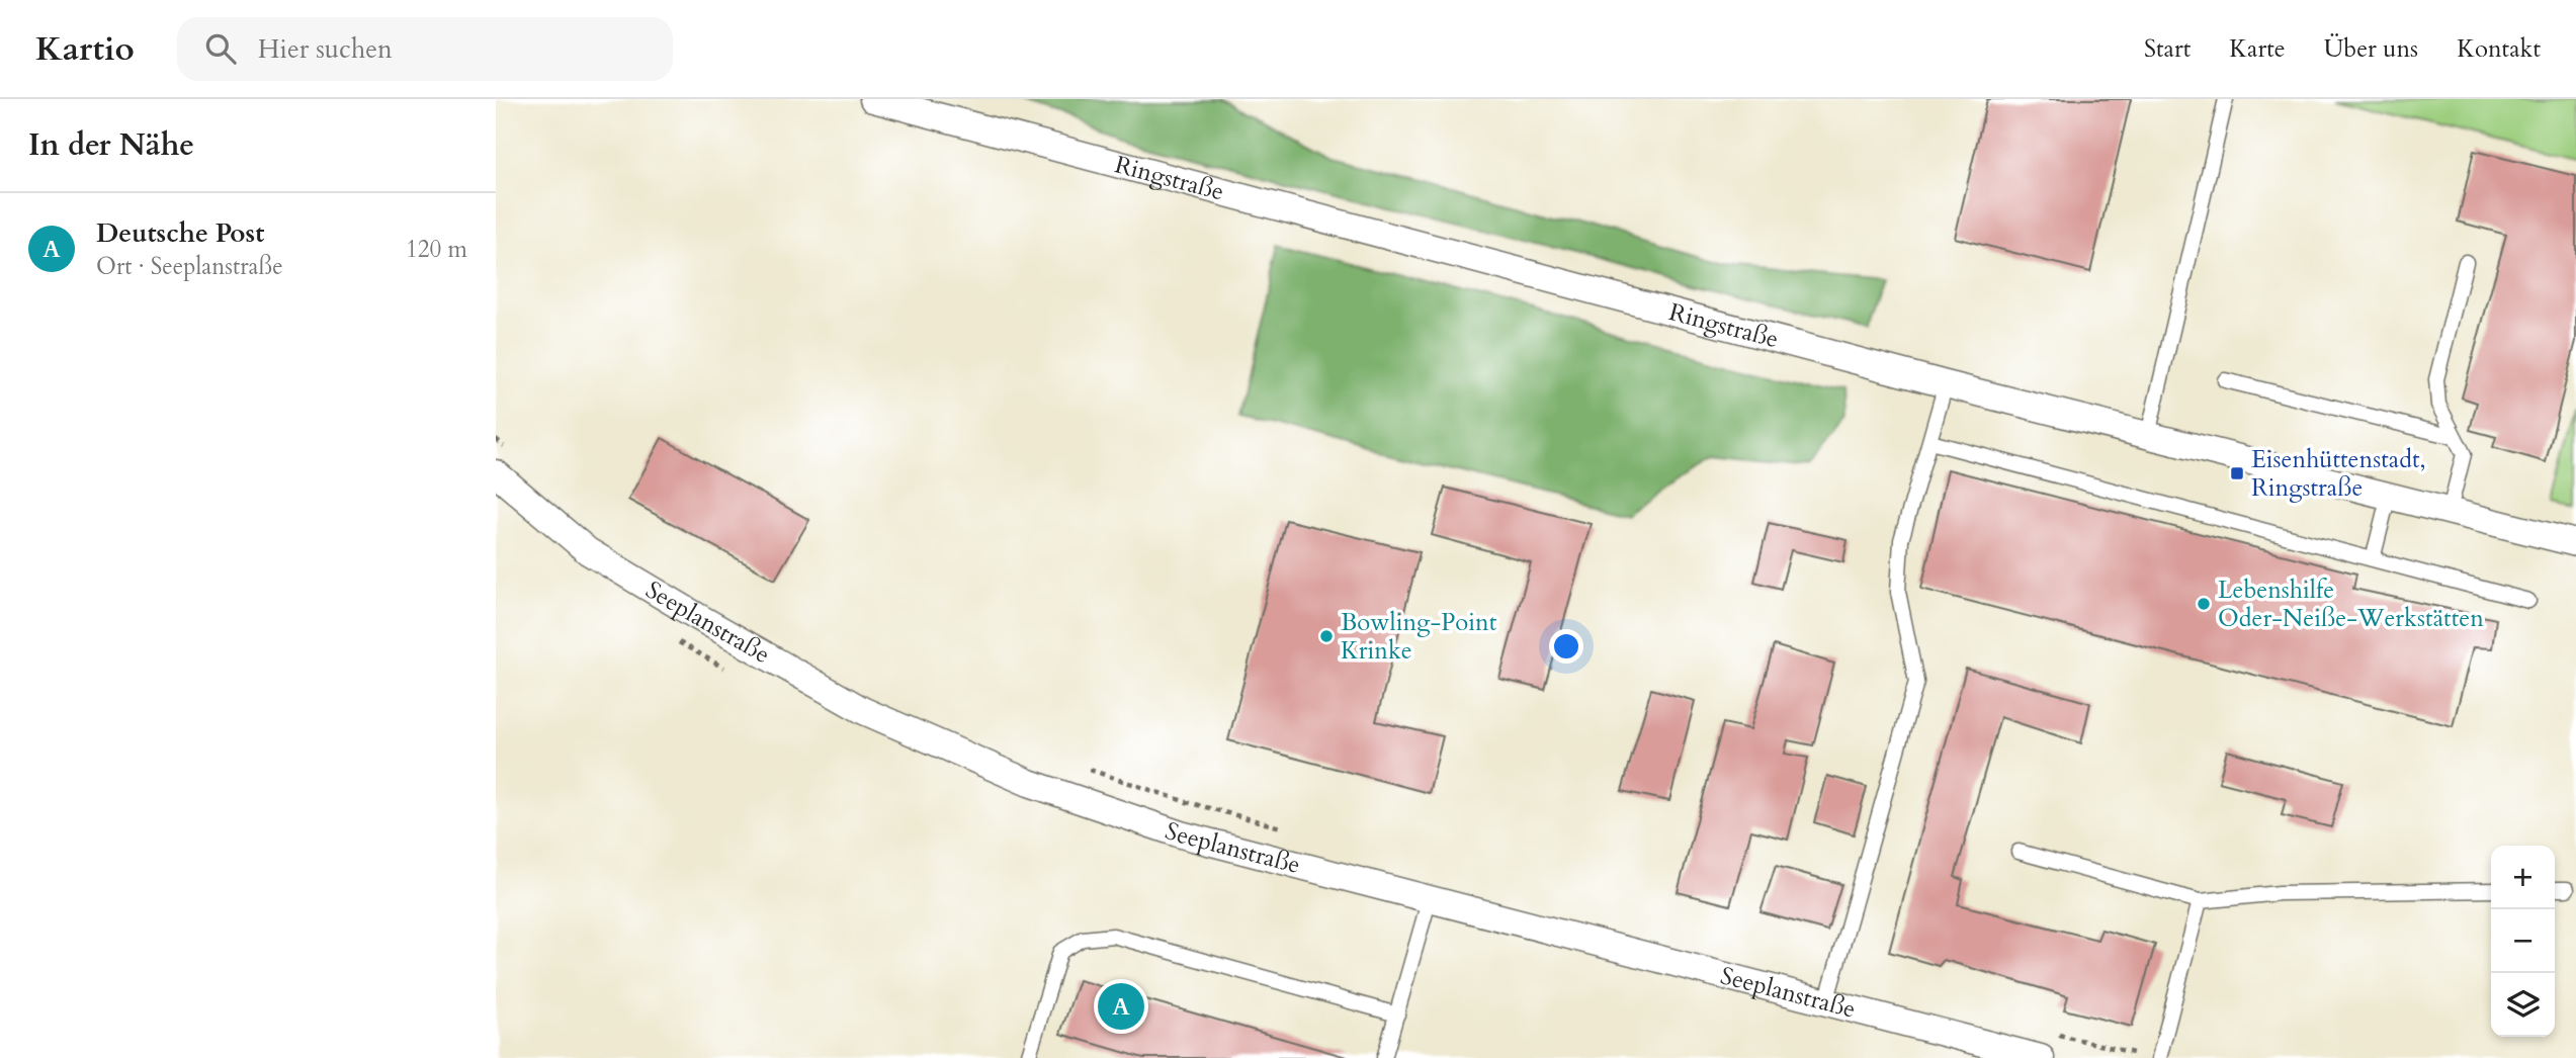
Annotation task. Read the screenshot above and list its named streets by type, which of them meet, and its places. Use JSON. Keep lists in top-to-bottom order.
{
  "streets": {
    "street": ["Ringstraße", "Seeplanstraße"]
  },
  "places": {
    "transit": ["Eisenhüttenstadt, Ringstraße"],
    "other": ["Lebenshilfe Oder-Neiße-Werkstätten", "Bowling-Point Krinke"]
  },
  "page": {
    "header": "Kartio",
    "search": "Hier suchen",
    "nav": [
      "Start",
      "Karte",
      "Über uns",
      "Kontakt"
    ],
    "heading": "In der Nähe",
    "list": [
      {
        "mark": "A",
        "name": "Deutsche Post",
        "note": "Ort · Seeplanstraße",
        "value": "120 m"
      }
    ],
    "map_buttons": ["+", "−"],
    "pins": "A"
  }
}
